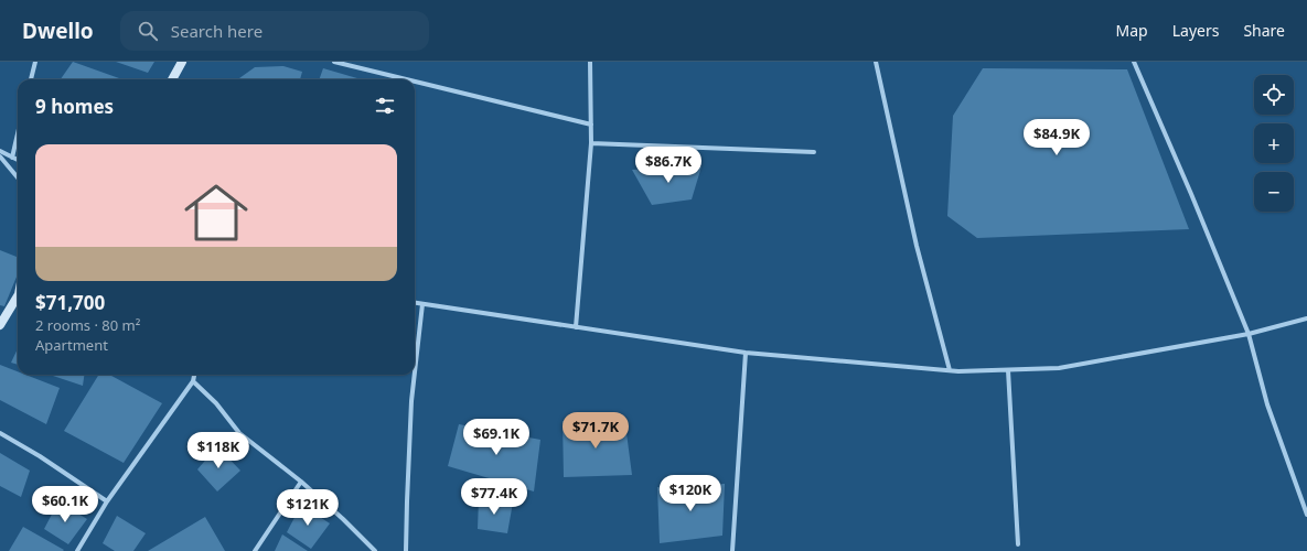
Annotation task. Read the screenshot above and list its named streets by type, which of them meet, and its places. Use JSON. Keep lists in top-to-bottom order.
{
  "page": {
    "header": "Dwello",
    "search": "Search here",
    "nav": ["Map", "Layers", "Share"],
    "map_buttons": ["+", "−"],
    "heading": "9 homes",
    "price": [
      "$84.9K",
      "$86.7K",
      "$71.7K",
      "$69.1K",
      "$118K",
      "$120K",
      "$77.4K",
      "$60.1K",
      "$121K"
    ],
    "list": [
      {
        "name": "$71,700",
        "note": "2 rooms · 80 m² · Apartment"
      }
    ]
  }
}
